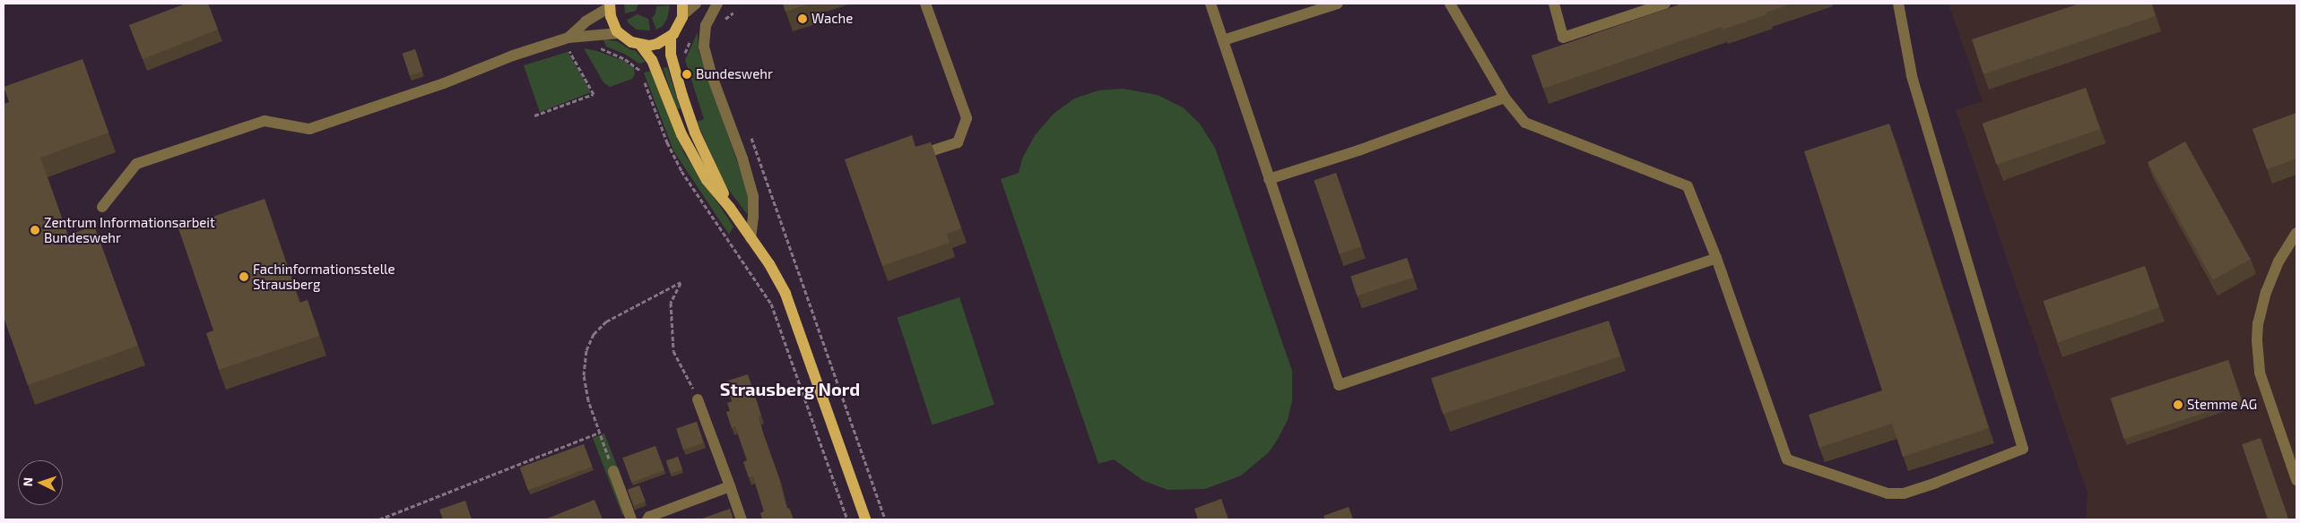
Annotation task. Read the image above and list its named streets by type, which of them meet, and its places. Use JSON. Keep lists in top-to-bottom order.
{
  "districts": ["Strausberg Nord"],
  "places": [
    "Wache",
    "Bundeswehr",
    "Zentrum Informationsarbeit Bundeswehr",
    "Fachinformationsstelle Strausberg",
    "Stemme AG"
  ],
  "north": "left"
}
